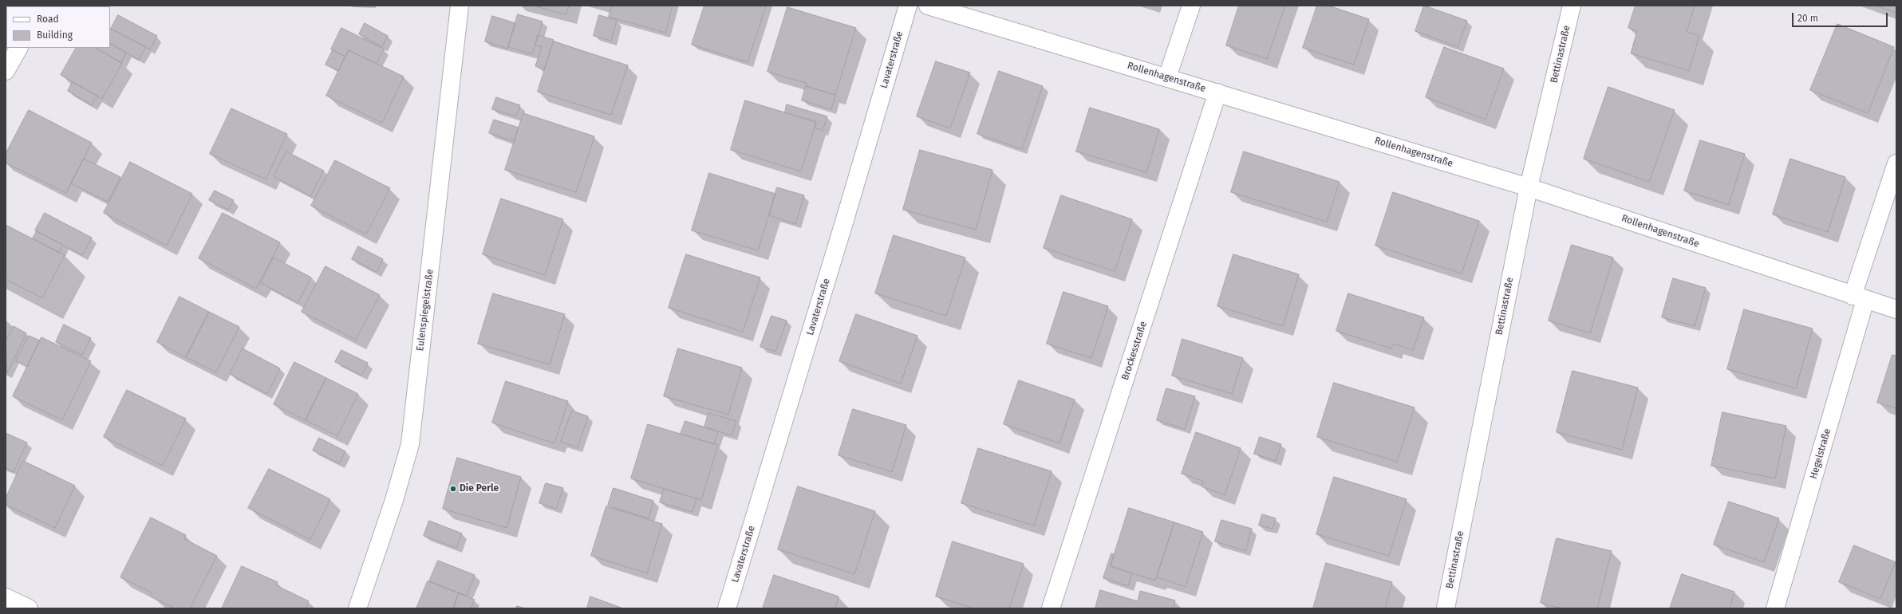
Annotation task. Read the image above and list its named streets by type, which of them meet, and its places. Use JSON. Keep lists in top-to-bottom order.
{
  "streets": {
    "street": [
      "Bettinastraße",
      "Lavaterstraße",
      "Rollenhagenstraße",
      "Eulenspiegelstraße",
      "Brockesstraße",
      "Hegelstraße"
    ]
  },
  "crossings": [
    ["Bettinastraße", "Rollenhagenstraße"],
    ["Rollenhagenstraße", "Brockesstraße"],
    ["Rollenhagenstraße", "Hegelstraße"]
  ],
  "places": ["Die Perle"],
  "legend": ["Road", "Building"],
  "scale_bar": "20 m"
}
